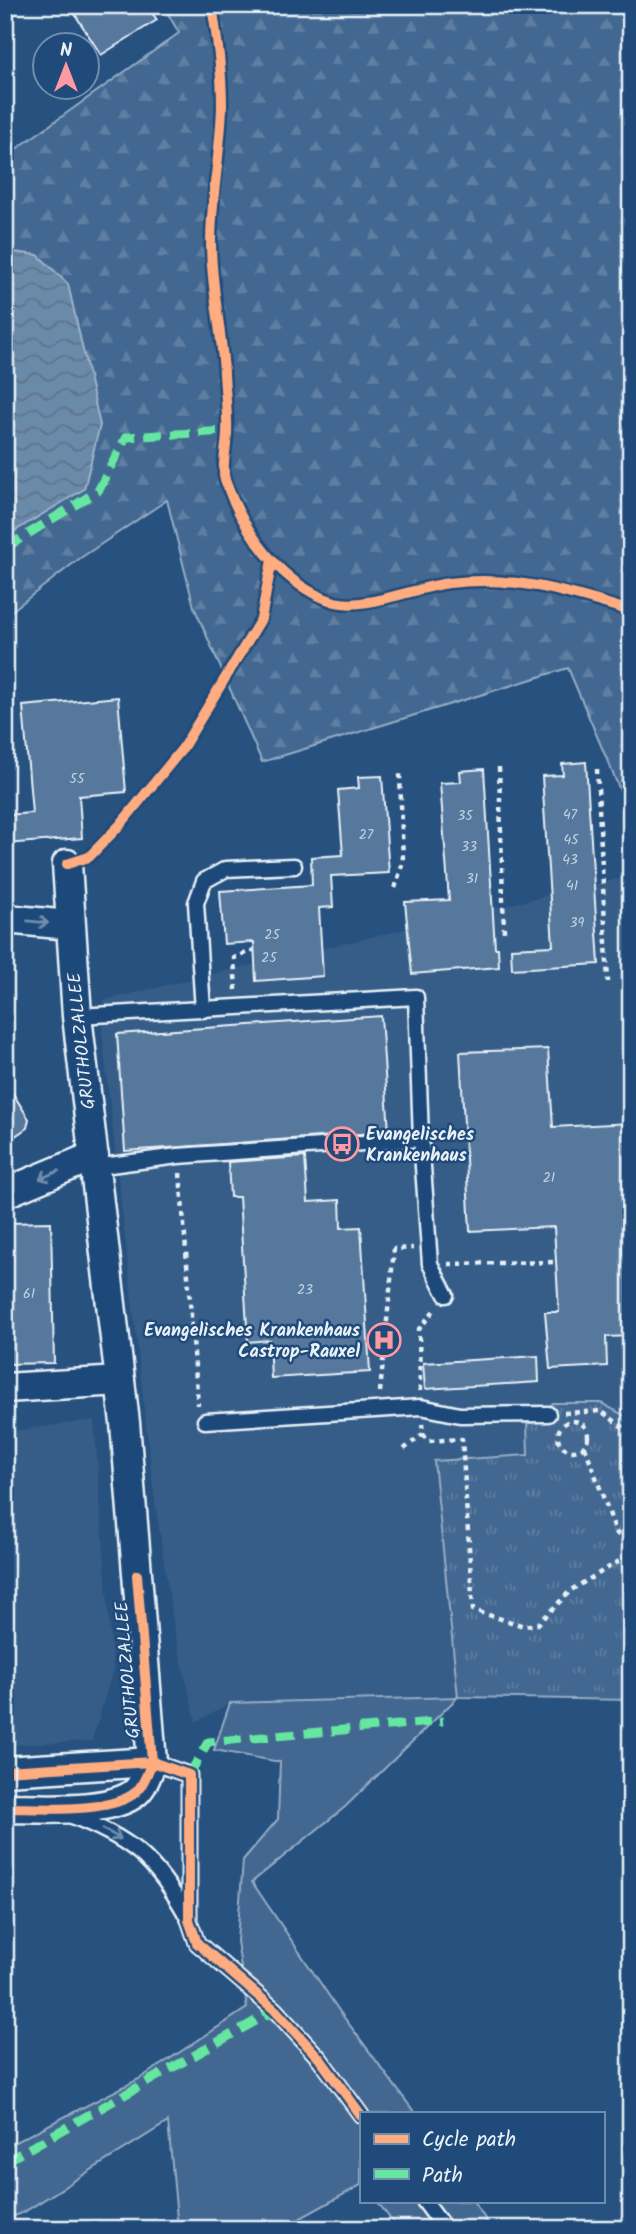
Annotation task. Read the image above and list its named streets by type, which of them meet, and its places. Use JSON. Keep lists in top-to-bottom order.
{
  "streets": {
    "street": ["GRUTHOLZALLEE"]
  },
  "places": {
    "bus stop": ["Evangelisches Krankenhaus"],
    "hospital": ["Evangelisches Krankenhaus Castrop-Rauxel"]
  },
  "house_numbers": [
    "55",
    "47",
    "35",
    "27",
    "45",
    "33",
    "43",
    "31",
    "41",
    "39",
    "25",
    "25",
    "21",
    "23",
    "61"
  ],
  "legend": ["Cycle path", "Path"],
  "north": "top"
}
